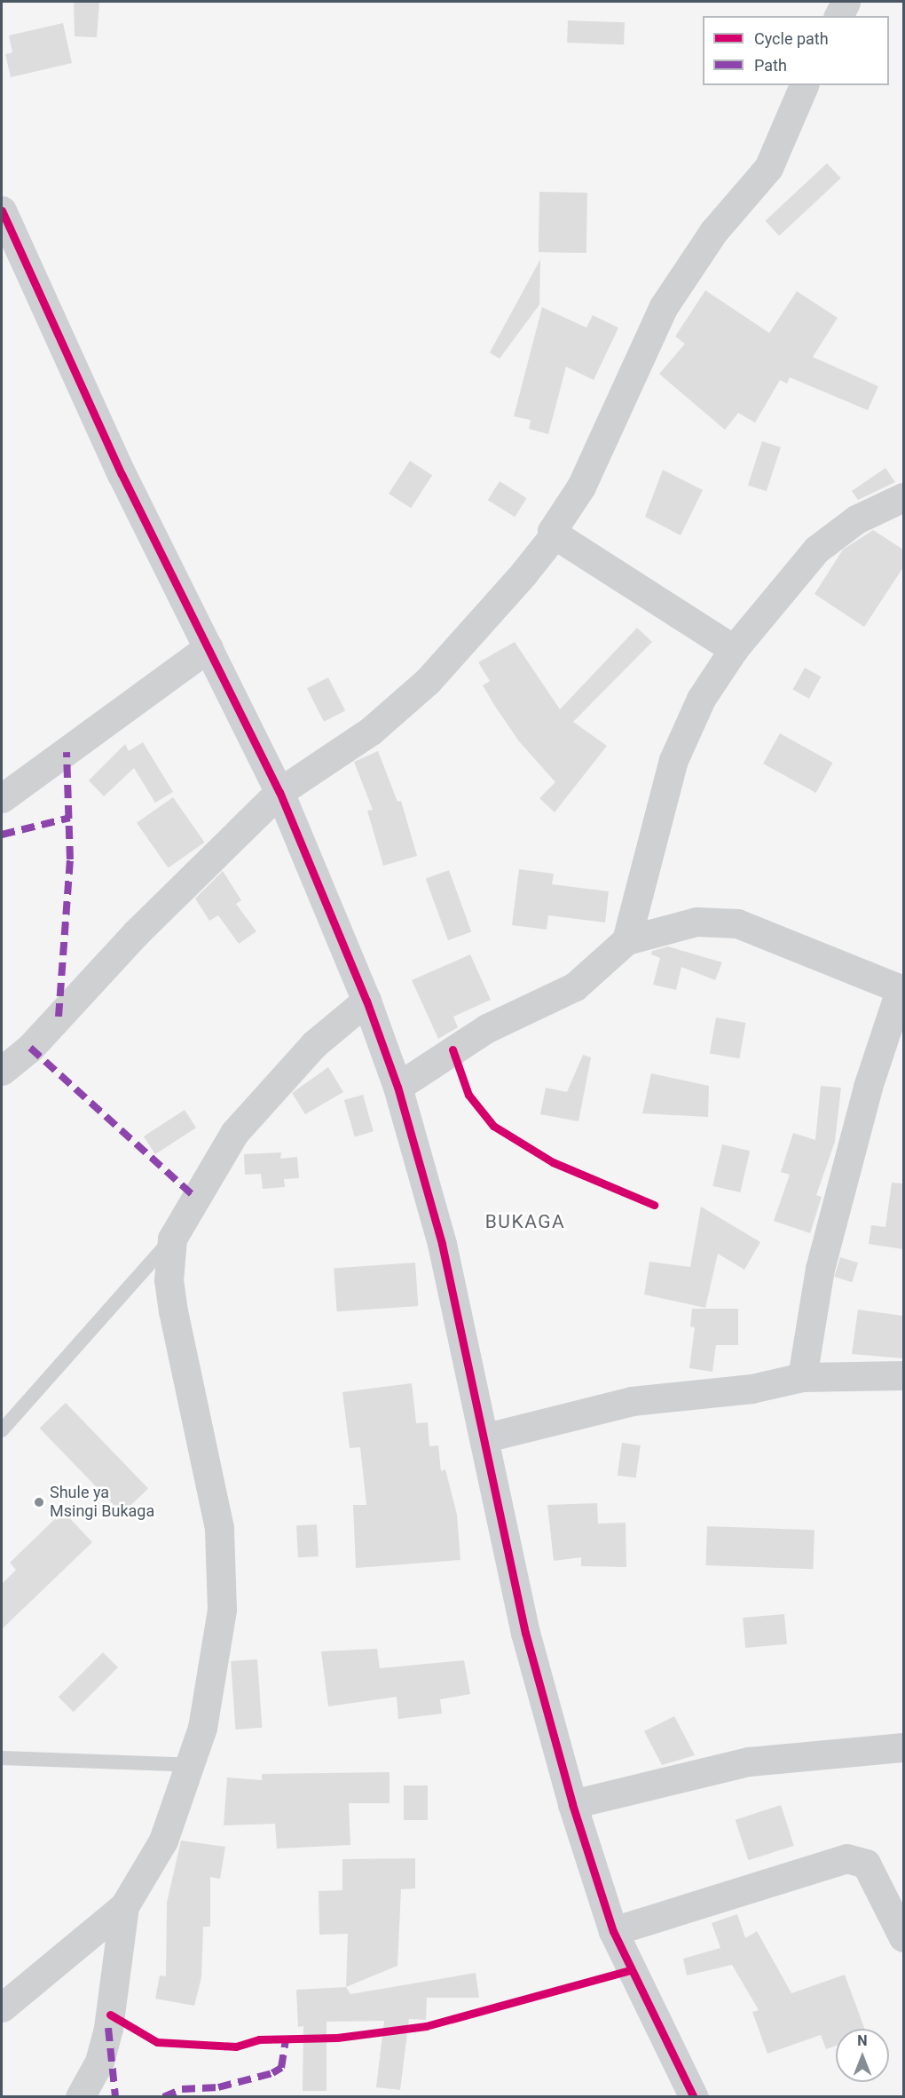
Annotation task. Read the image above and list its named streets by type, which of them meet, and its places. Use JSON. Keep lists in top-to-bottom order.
{
  "districts": ["BUKAGA"],
  "places": ["Shule ya Msingi Bukaga"],
  "legend": ["Cycle path", "Path"],
  "north": "top"
}
